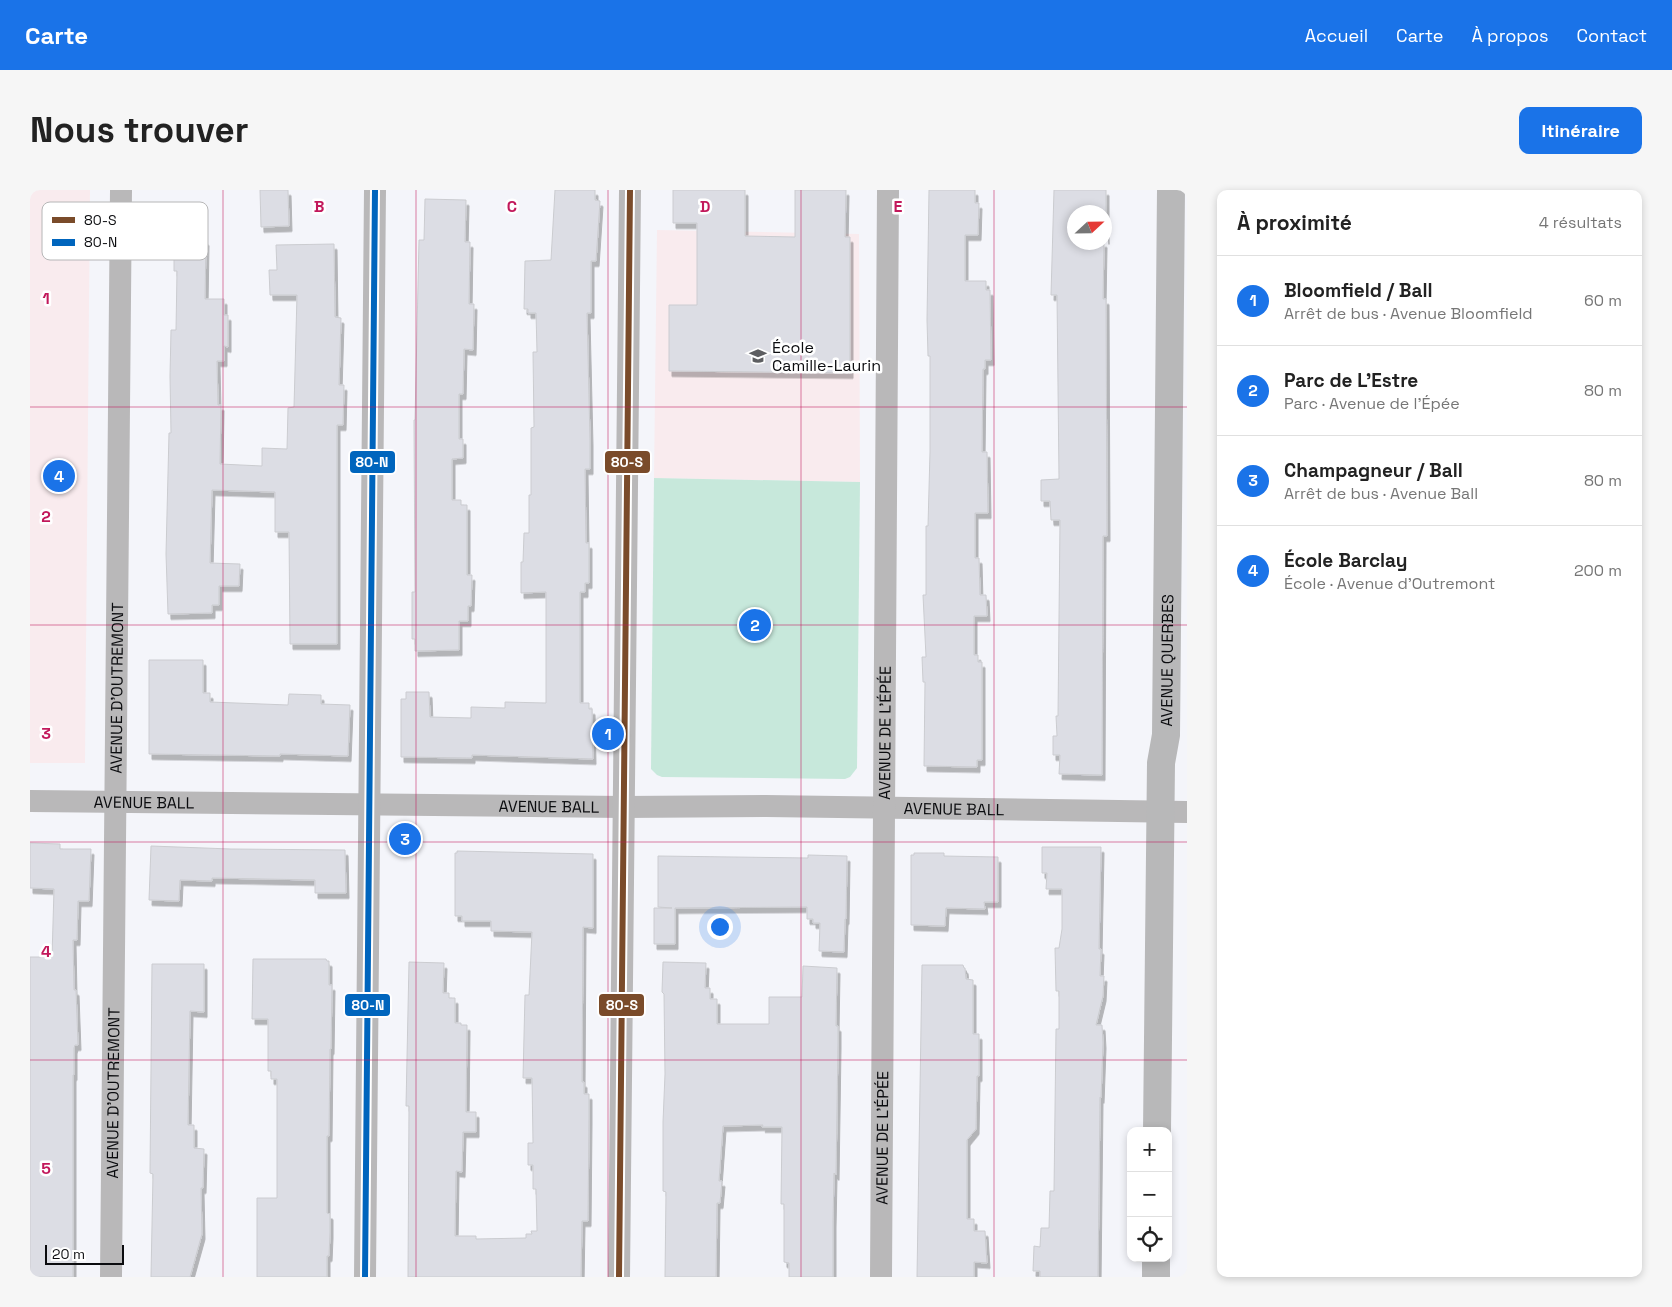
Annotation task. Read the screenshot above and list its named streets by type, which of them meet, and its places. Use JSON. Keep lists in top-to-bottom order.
{
  "streets": {
    "street": [
      "AVENUE QUERBES",
      "AVENUE D'OUTREMONT",
      "AVENUE DE L'ÉPÉE",
      "AVENUE BALL"
    ]
  },
  "crossings": [
    ["AVENUE QUERBES", "AVENUE BALL"],
    ["AVENUE D'OUTREMONT", "AVENUE BALL"],
    ["AVENUE DE L'ÉPÉE", "AVENUE BALL"]
  ],
  "places": {
    "school or university": ["École Camille-Laurin"]
  },
  "lines": ["transit line 80-S", "transit line 80-N"],
  "legend": ["80-S", "80-N"],
  "scale_bar": "20 m",
  "north": "right",
  "page": {
    "header": "Carte",
    "nav": [
      "Accueil",
      "Carte",
      "À propos",
      "Contact"
    ],
    "buttons": "Itinéraire",
    "title": "Nous trouver",
    "heading": ["À proximité", "4 résultats"],
    "list": [
      {
        "mark": "1",
        "name": "Bloomfield / Ball",
        "note": "Arrêt de bus · Avenue Bloomfield",
        "value": "60 m"
      },
      {
        "mark": "2",
        "name": "Parc de L'Estre",
        "note": "Parc · Avenue de l'Épée",
        "value": "80 m"
      },
      {
        "mark": "3",
        "name": "Champagneur / Ball",
        "note": "Arrêt de bus · Avenue Ball",
        "value": "80 m"
      },
      {
        "mark": "4",
        "name": "École Barclay",
        "note": "École · Avenue d'Outremont",
        "value": "200 m"
      }
    ],
    "pins": [
      "4",
      "2",
      "1",
      "3"
    ],
    "map_buttons": ["+", "−"],
    "scale": "20 m"
  },
  "grid": {
    "columns": [
      "B",
      "C",
      "D",
      "E"
    ],
    "rows": [
      "1",
      "2",
      "3",
      "4",
      "5"
    ]
  }
}
